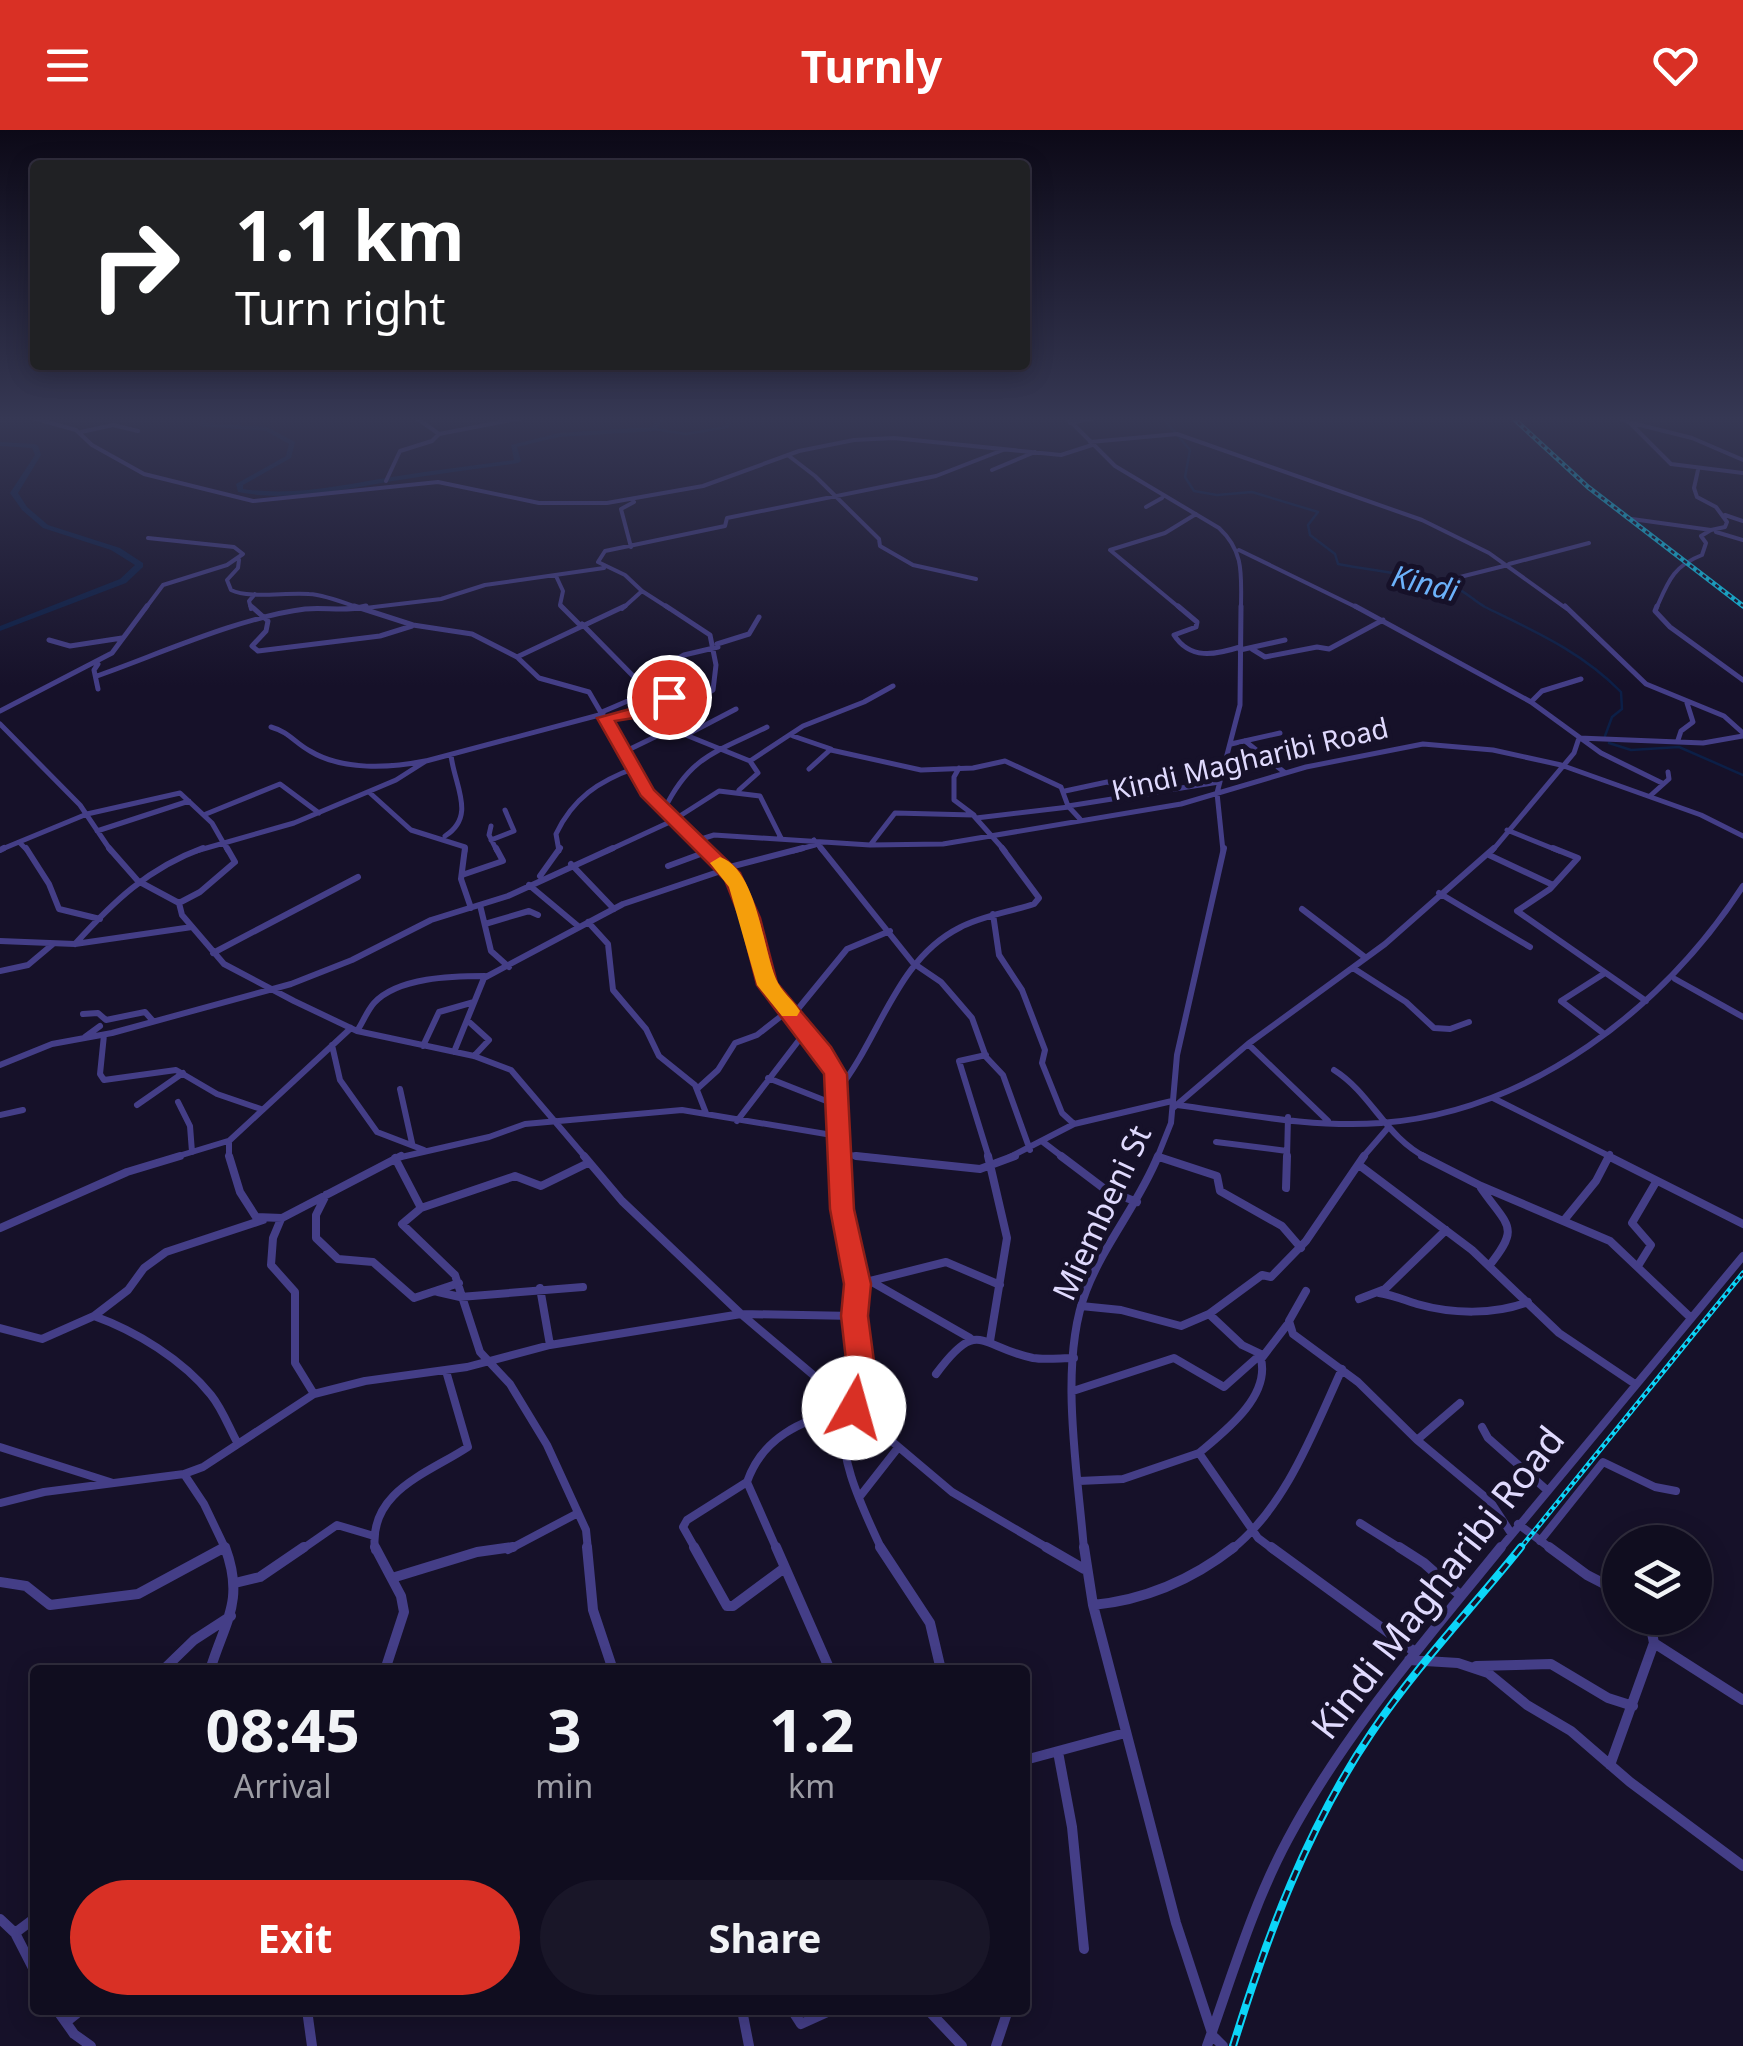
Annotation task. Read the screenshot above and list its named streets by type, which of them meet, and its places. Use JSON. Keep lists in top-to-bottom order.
{
  "streets": {
    "street": ["Kindi Magharibi Road", "Miembeni St"]
  },
  "crossings": [
    ["Kindi Magharibi Road", "Miembeni St"]
  ],
  "water": ["Kindi"],
  "page": {
    "header": "Turnly",
    "turn": ["1.1 km", "Turn right"],
    "eta": [
      "08:45",
      "Arrival",
      "3",
      "min",
      "1.2",
      "km"
    ],
    "buttons": ["Exit", "Share"]
  }
}
